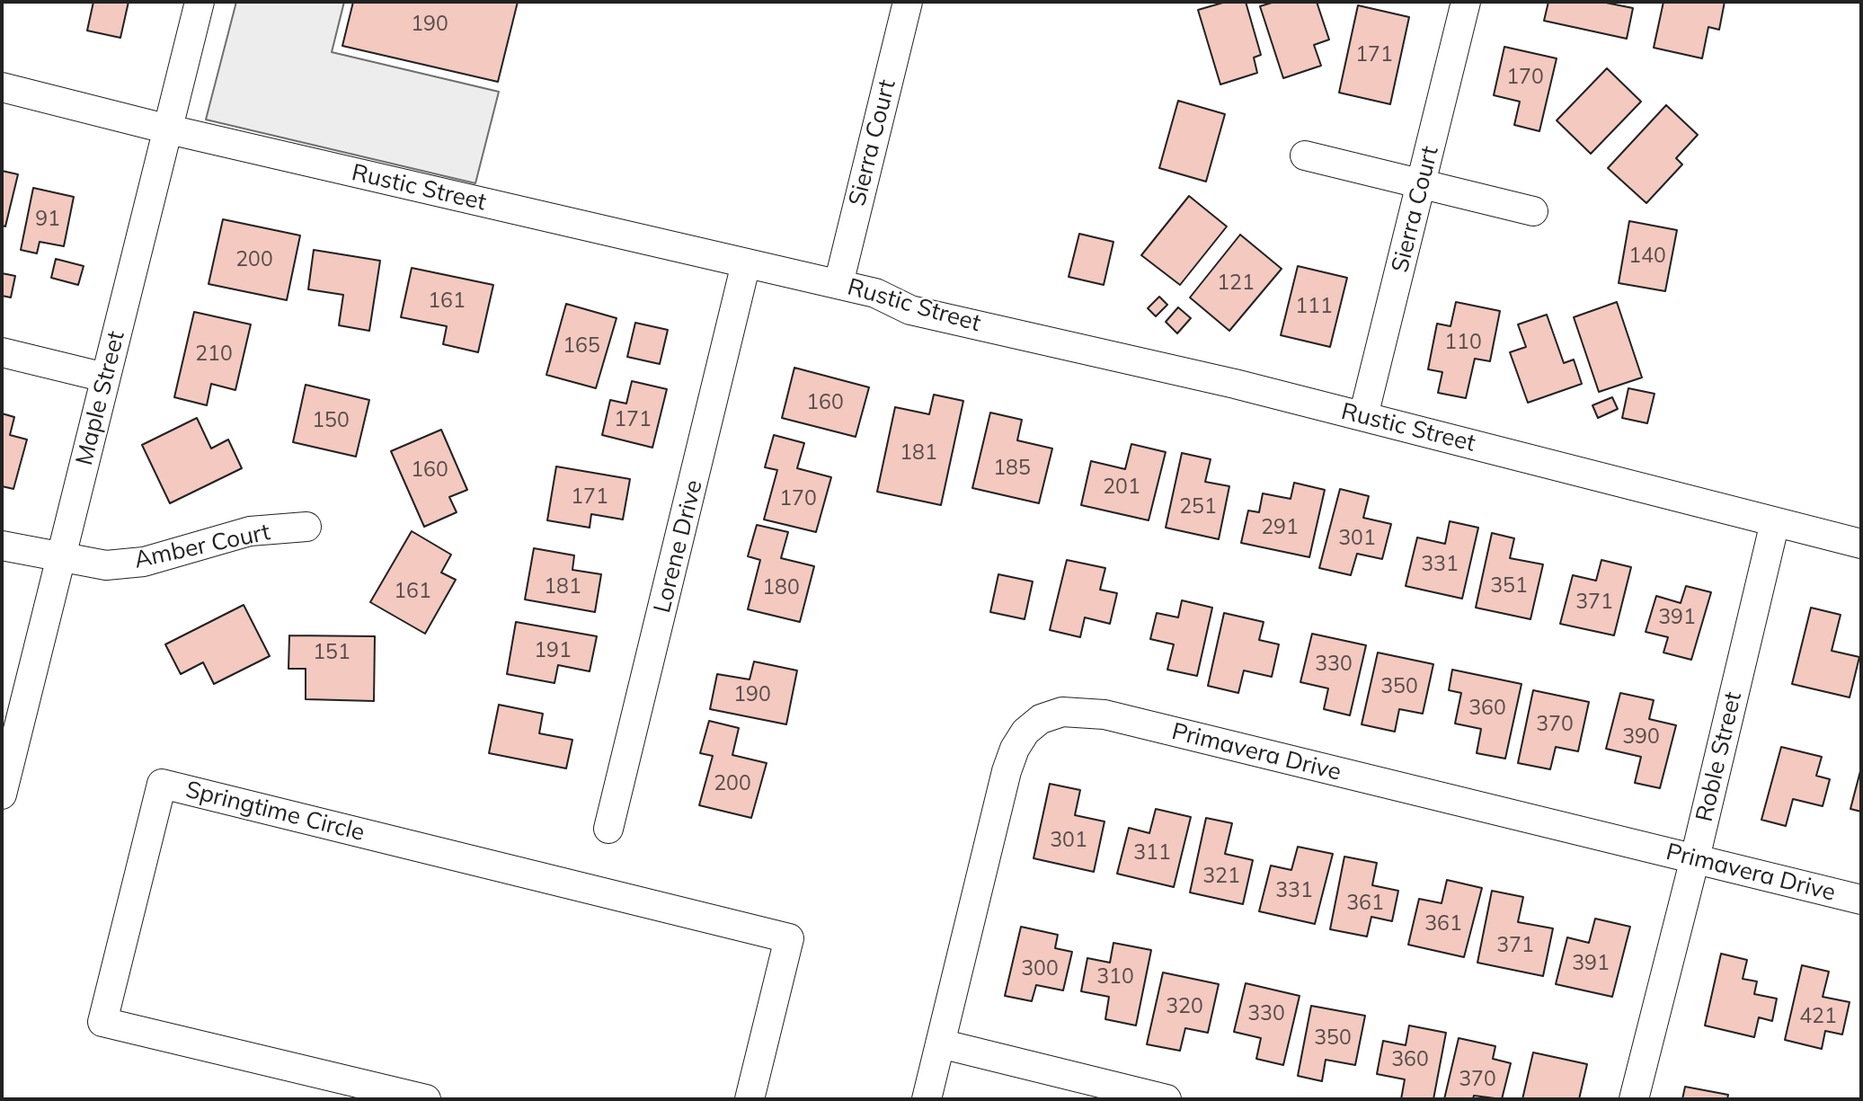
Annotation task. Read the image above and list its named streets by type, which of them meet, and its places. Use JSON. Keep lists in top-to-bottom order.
{
  "streets": {
    "street": [
      "Sierra Court",
      "Rustic Street",
      "Maple Street",
      "Amber Court",
      "Lorene Drive",
      "Primavera Drive",
      "Roble Street",
      "Springtime Circle"
    ]
  },
  "crossings": [
    ["Sierra Court", "Rustic Street"],
    ["Rustic Street", "Maple Street"],
    ["Rustic Street", "Lorene Drive"],
    ["Rustic Street", "Roble Street"],
    ["Maple Street", "Amber Court"],
    ["Primavera Drive", "Roble Street"]
  ],
  "house_numbers": [
    "190",
    "171",
    "170",
    "91",
    "140",
    "200",
    "121",
    "161",
    "111",
    "110",
    "165",
    "210",
    "160",
    "171",
    "150",
    "181",
    "185",
    "160",
    "201",
    "171",
    "170",
    "251",
    "291",
    "301",
    "331",
    "351",
    "181",
    "180",
    "161",
    "371",
    "391",
    "191",
    "151",
    "330",
    "350",
    "190",
    "360",
    "370",
    "390",
    "200",
    "301",
    "311",
    "321",
    "331",
    "361",
    "361",
    "371",
    "391",
    "300",
    "310",
    "320",
    "330",
    "421",
    "350",
    "360",
    "370"
  ]
}
